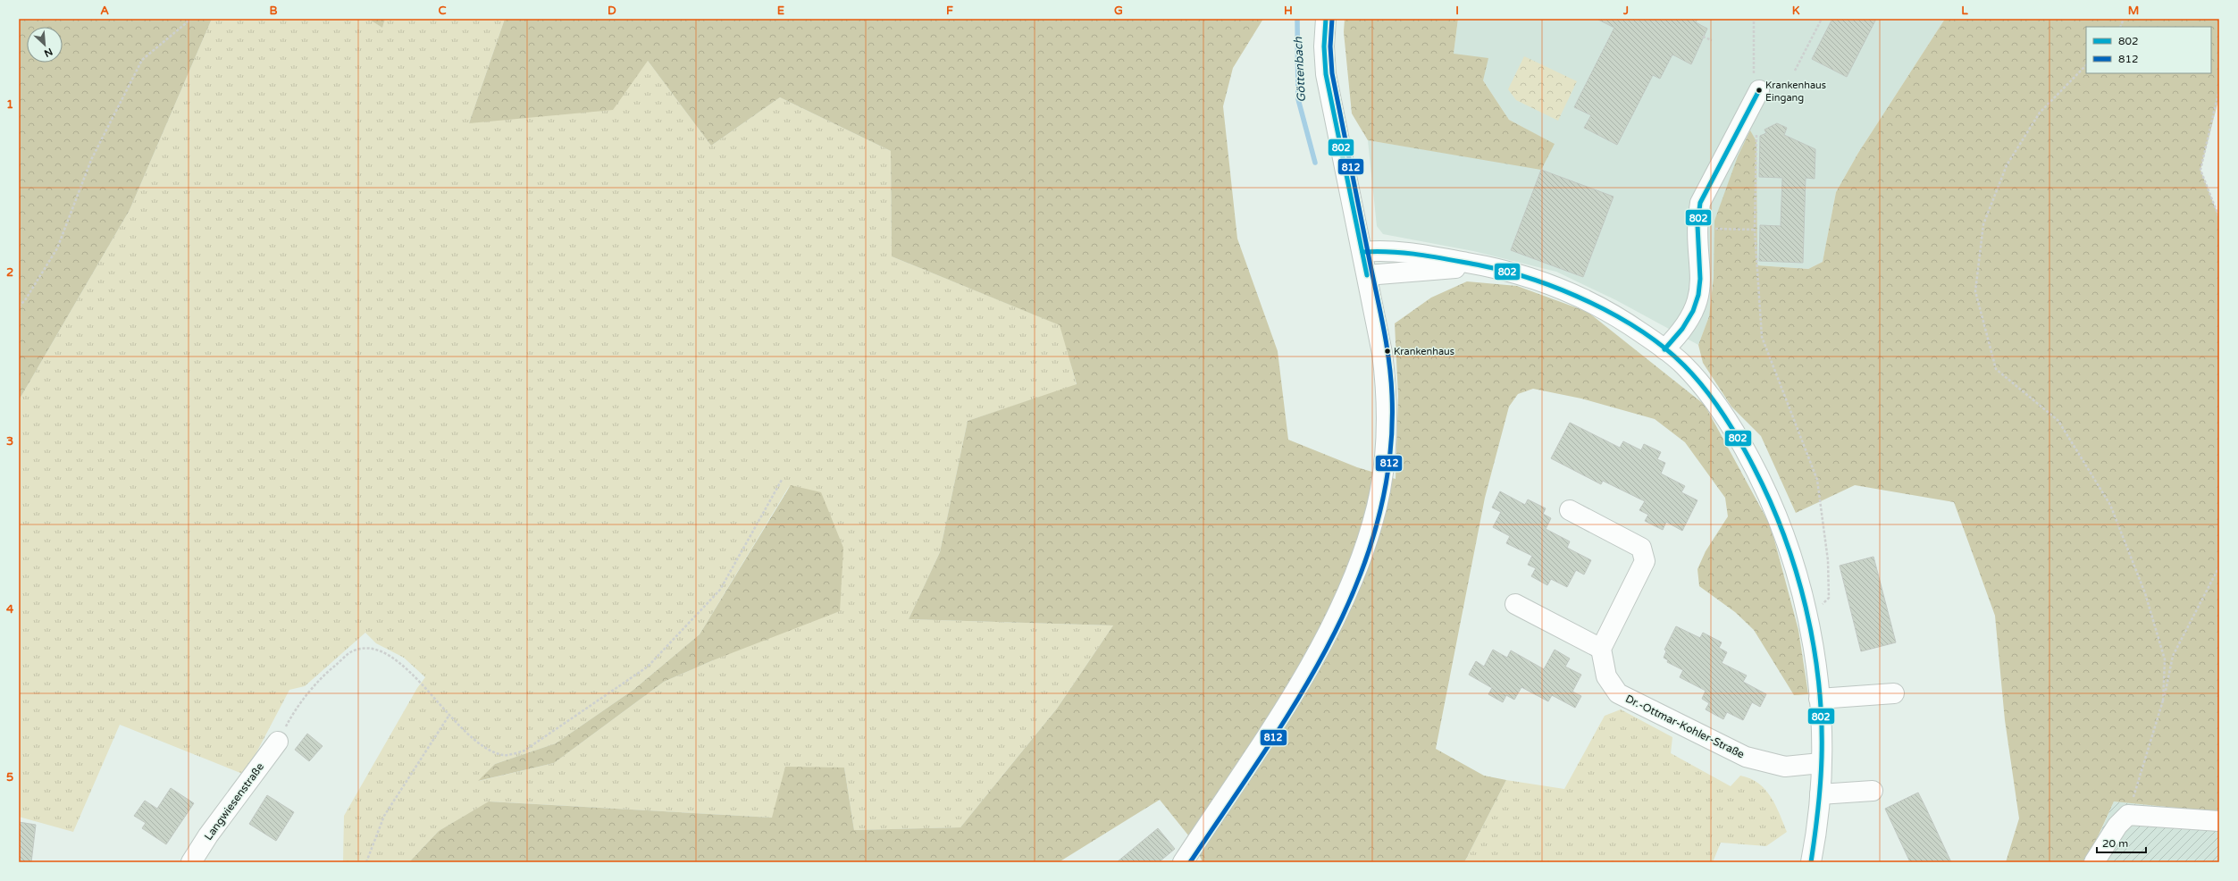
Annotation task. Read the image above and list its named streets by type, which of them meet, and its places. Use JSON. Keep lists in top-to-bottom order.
{
  "streets": {
    "street": ["Dr.-Ottmar-Kohler-Straße", "Langwiesenstraße"]
  },
  "water": ["Göttenbach"],
  "places": ["Krankenhaus Eingang", "Krankenhaus"],
  "lines": ["transit line 802", "transit line 812"],
  "legend": ["802", "812"],
  "scale_bar": "20 m",
  "north": "bottom right",
  "grid": {
    "columns": [
      "A",
      "B",
      "C",
      "D",
      "E",
      "F",
      "G",
      "H",
      "I",
      "J",
      "K",
      "L",
      "M"
    ],
    "rows": [
      "1",
      "2",
      "3",
      "4",
      "5"
    ]
  }
}
